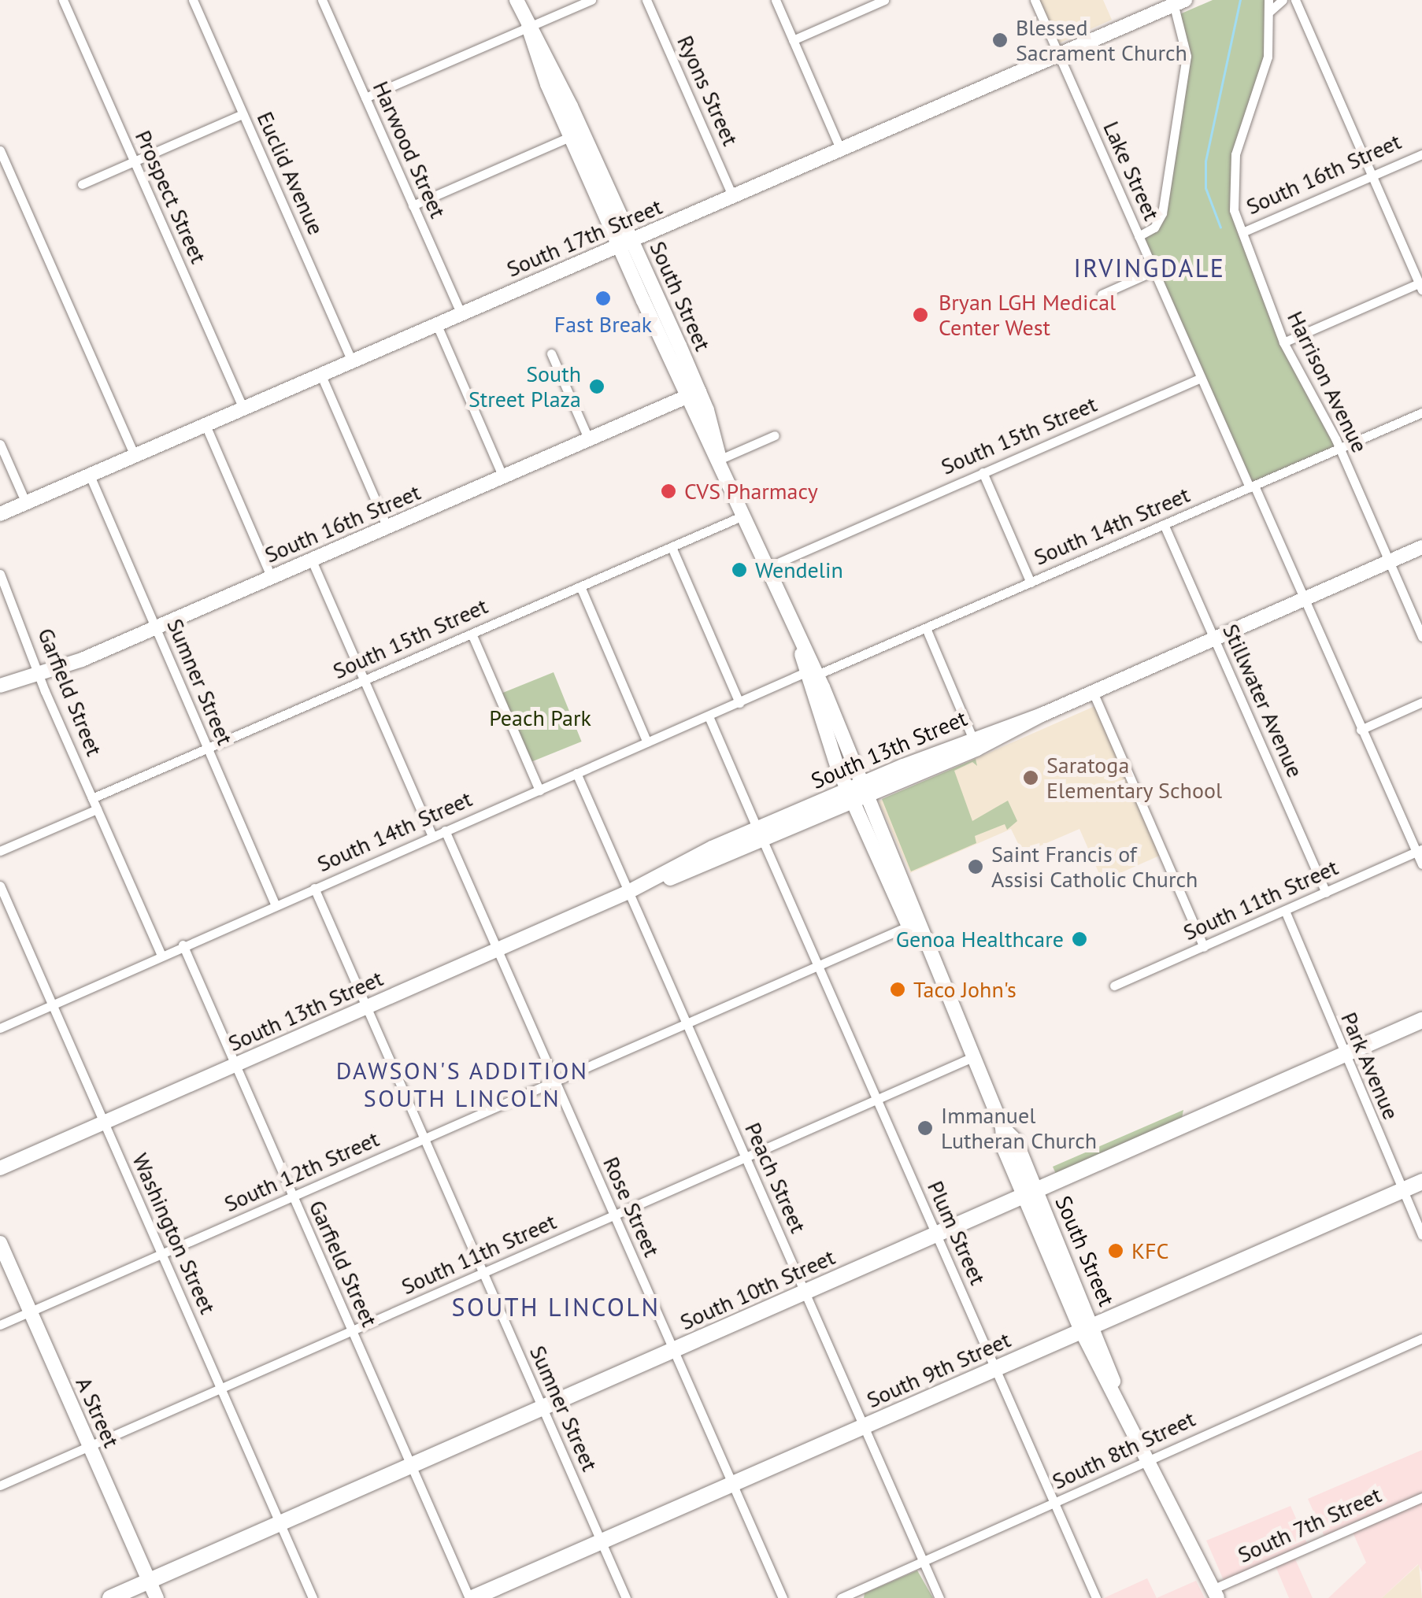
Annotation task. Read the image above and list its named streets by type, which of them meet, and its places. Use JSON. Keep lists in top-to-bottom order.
{
  "streets": {
    "main road": [
      "South 16th Street",
      "South 17th Street",
      "South Street",
      "South 13th Street",
      "South 10th Street",
      "South 9th Street",
      "A Street"
    ],
    "street": [
      "Ryons Street",
      "Harwood Street",
      "Lake Street",
      "Euclid Avenue",
      "Prospect Street",
      "Harrison Avenue",
      "South 15th Street",
      "South 14th Street",
      "Sumner Street",
      "Garfield Street",
      "Stillwater Avenue",
      "South 11th Street",
      "Park Avenue",
      "South 12th Street",
      "Peach Street",
      "Rose Street",
      "Plum Street",
      "Washington Street",
      "South 8th Street",
      "South 7th Street"
    ]
  },
  "crossings": [
    ["Ryons Street", "South 17th Street"],
    ["Harwood Street", "South 17th Street"],
    ["Lake Street", "South 17th Street"],
    ["Lake Street", "South 15th Street"],
    ["Lake Street", "South 14th Street"],
    ["Lake Street", "South 13th Street"],
    ["Lake Street", "South 11th Street"],
    ["Euclid Avenue", "South 17th Street"],
    ["South 16th Street", "South Street"],
    ["South 16th Street", "Harrison Avenue"],
    ["South 16th Street", "Sumner Street"],
    ["South 16th Street", "Garfield Street"],
    ["Prospect Street", "South 17th Street"],
    ["South 17th Street", "South Street"],
    ["South 17th Street", "Sumner Street"],
    ["South Street", "South 15th Street"],
    ["South Street", "South 14th Street"],
    ["South Street", "South 13th Street"],
    ["South Street", "South 11th Street"],
    ["South Street", "South 12th Street"],
    ["South Street", "South 10th Street"],
    ["South Street", "South 9th Street"],
    ["South Street", "South 8th Street"],
    ["South Street", "South 7th Street"],
    ["Harrison Avenue", "South 14th Street"],
    ["Harrison Avenue", "South 13th Street"],
    ["South 15th Street", "Sumner Street"],
    ["South 15th Street", "Garfield Street"],
    ["South 14th Street", "Sumner Street"],
    ["South 14th Street", "Garfield Street"],
    ["South 14th Street", "Stillwater Avenue"],
    ["South 14th Street", "Peach Street"],
    ["South 14th Street", "Rose Street"],
    ["South 14th Street", "Plum Street"],
    ["South 14th Street", "Washington Street"],
    ["Sumner Street", "South 13th Street"],
    ["Sumner Street", "South 11th Street"],
    ["Sumner Street", "South 12th Street"],
    ["Sumner Street", "South 10th Street"],
    ["Sumner Street", "South 9th Street"],
    ["Garfield Street", "South 13th Street"],
    ["Garfield Street", "South 11th Street"],
    ["Garfield Street", "South 12th Street"],
    ["Garfield Street", "South 10th Street"],
    ["Garfield Street", "South 9th Street"],
    ["Stillwater Avenue", "South 13th Street"],
    ["Stillwater Avenue", "South 11th Street"],
    ["South 13th Street", "Peach Street"],
    ["South 13th Street", "Rose Street"],
    ["South 13th Street", "Plum Street"],
    ["South 13th Street", "Washington Street"],
    ["South 11th Street", "Park Avenue"],
    ["South 11th Street", "Peach Street"],
    ["South 11th Street", "Rose Street"],
    ["South 11th Street", "Plum Street"],
    ["South 11th Street", "Washington Street"],
    ["South 11th Street", "A Street"],
    ["Park Avenue", "South 10th Street"],
    ["Park Avenue", "South 9th Street"],
    ["South 12th Street", "Peach Street"],
    ["South 12th Street", "Rose Street"],
    ["South 12th Street", "Plum Street"],
    ["South 12th Street", "Washington Street"],
    ["South 12th Street", "A Street"],
    ["Peach Street", "South 10th Street"],
    ["Peach Street", "South 9th Street"],
    ["Peach Street", "South 8th Street"],
    ["Rose Street", "South 10th Street"],
    ["Rose Street", "South 9th Street"],
    ["Plum Street", "South 10th Street"],
    ["Plum Street", "South 9th Street"],
    ["Plum Street", "South 8th Street"],
    ["Washington Street", "South 10th Street"],
    ["South 10th Street", "A Street"]
  ],
  "districts": ["IRVINGDALE", "DAWSON'S ADDITION SOUTH LINCOLN", "SOUTH LINCOLN"],
  "parks": ["Peach Park"],
  "places": [
    "Blessed Sacrament Church",
    "Fast Break",
    "Bryan LGH Medical Center West",
    "South Street Plaza",
    "CVS Pharmacy",
    "Wendelin",
    "Saratoga Elementary School",
    "Saint Francis of Assisi Catholic Church",
    "Genoa Healthcare",
    "Taco John's",
    "Immanuel Lutheran Church",
    "KFC"
  ]
}
